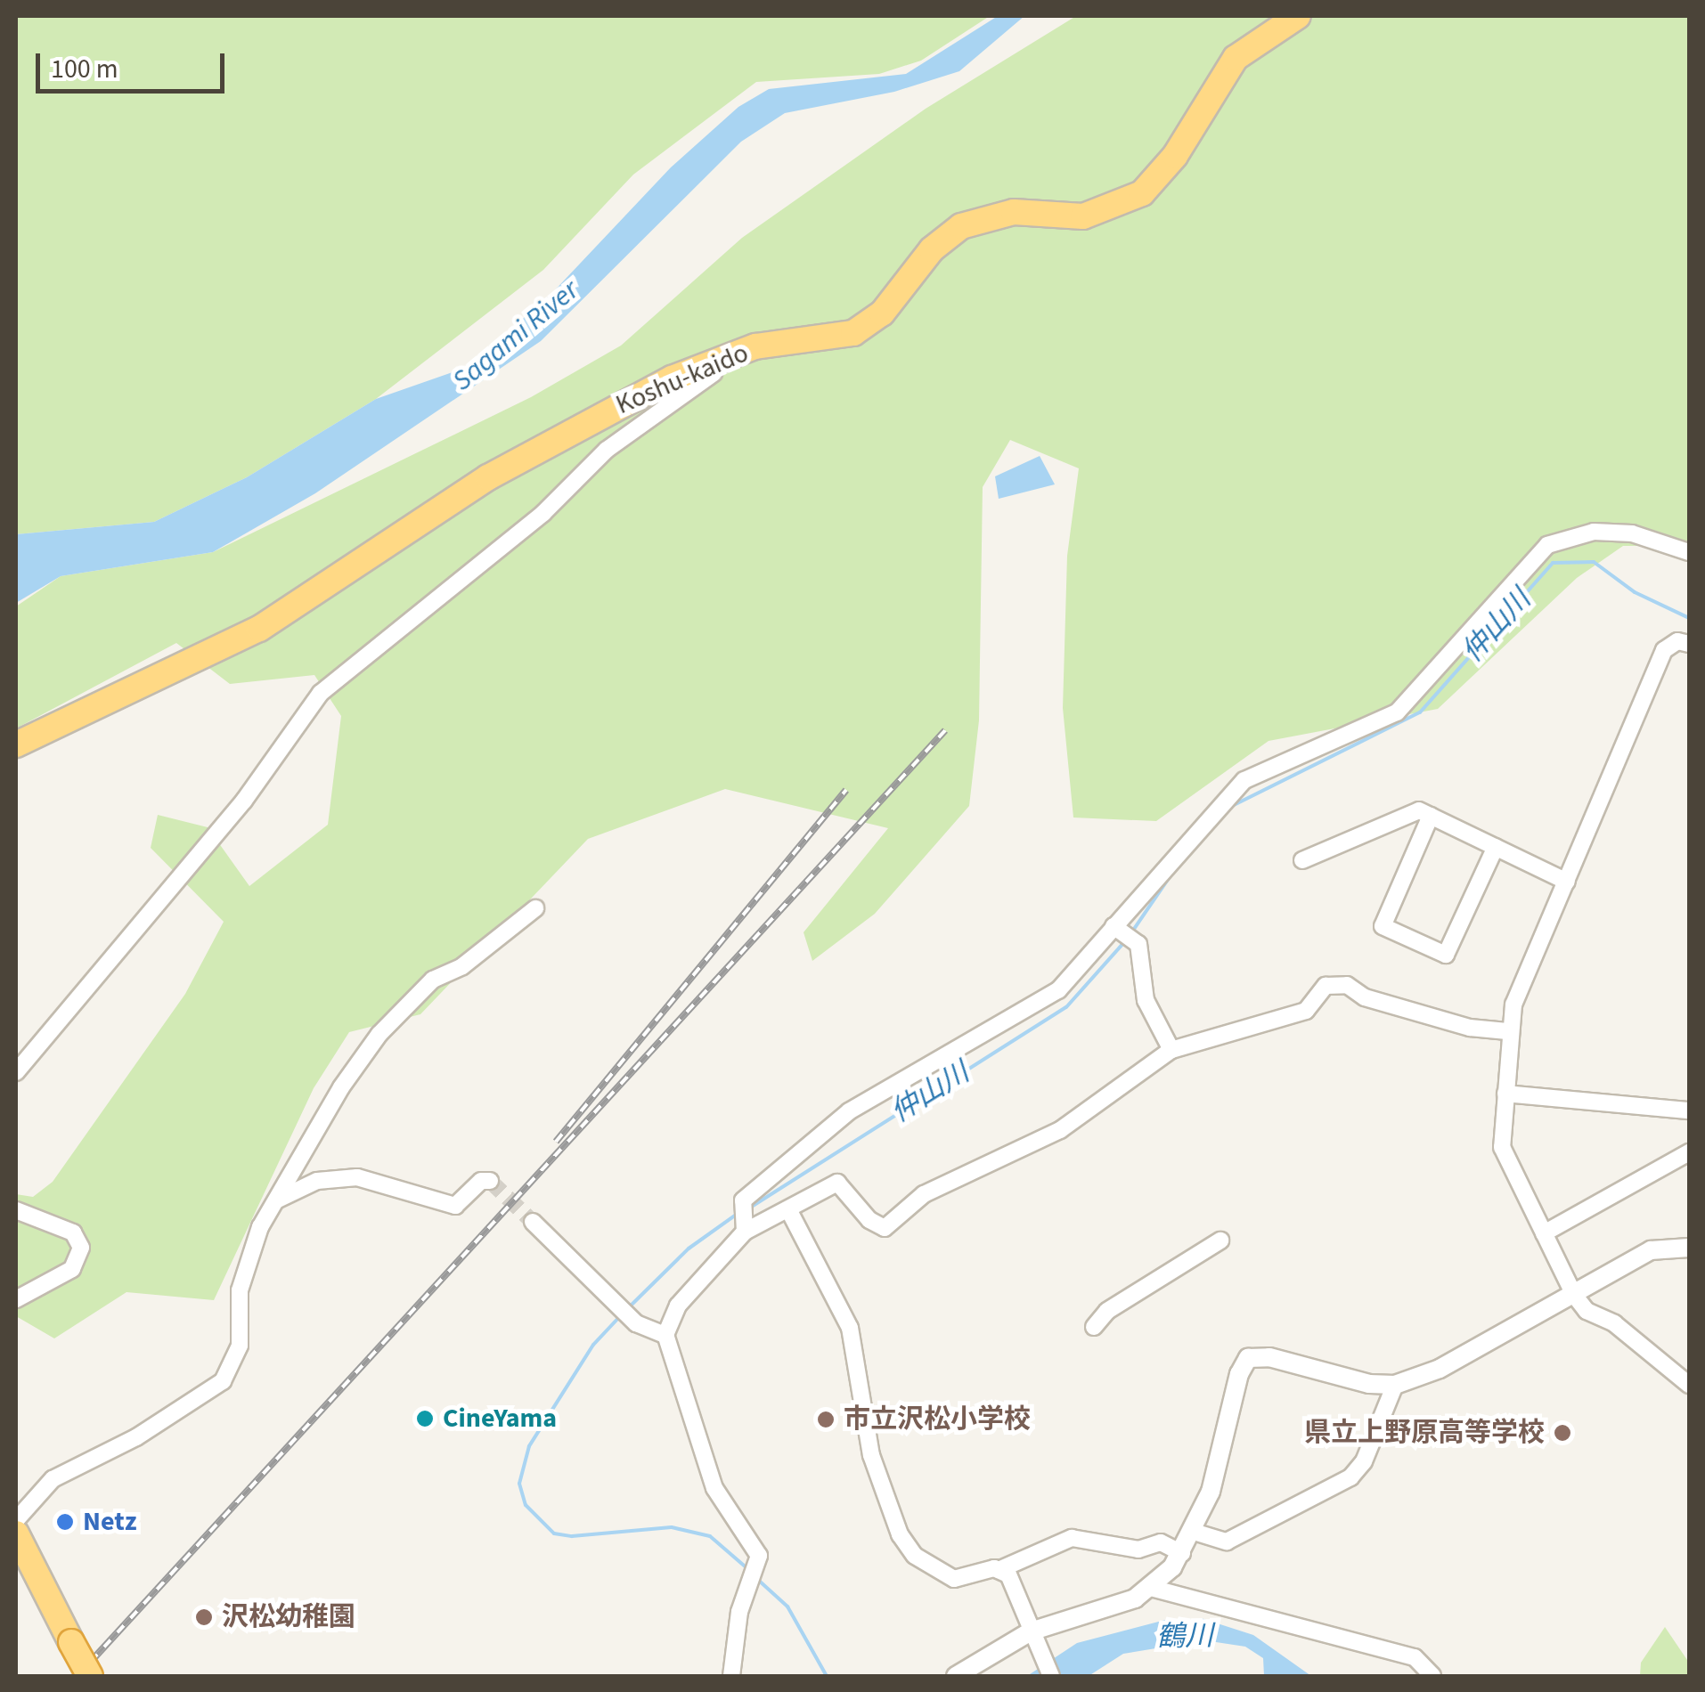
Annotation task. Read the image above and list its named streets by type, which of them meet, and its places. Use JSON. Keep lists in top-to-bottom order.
{
  "streets": {
    "highway": ["Koshu-kaido"]
  },
  "water": ["Sagami River", "仲山川", "鶴川"],
  "places": [
    "CineYama",
    "市立沢松小学校",
    "県立上野原高等学校",
    "Netz",
    "沢松幼稚園"
  ],
  "scale_bar": "100 m"
}
